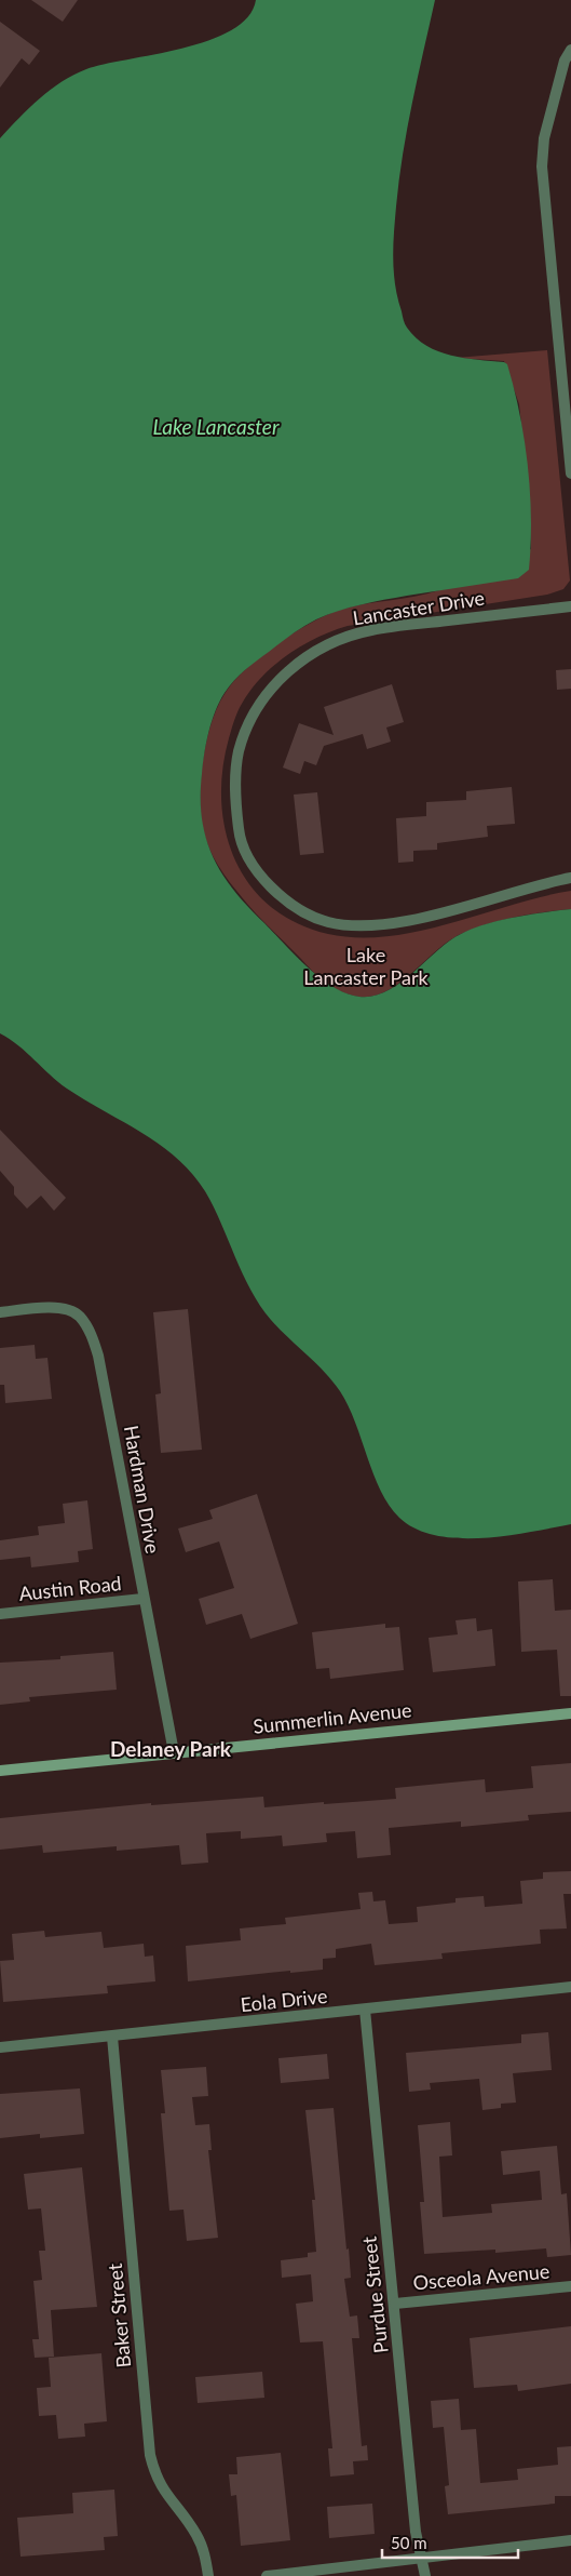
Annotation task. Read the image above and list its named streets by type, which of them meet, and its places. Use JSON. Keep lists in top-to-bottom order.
{
  "streets": {
    "street": [
      "Lancaster Drive",
      "Hardman Drive",
      "Austin Road",
      "Summerlin Avenue",
      "Eola Drive",
      "Osceola Avenue",
      "Purdue Street",
      "Baker Street"
    ]
  },
  "crossings": [
    ["Hardman Drive", "Austin Road"],
    ["Hardman Drive", "Summerlin Avenue"],
    ["Eola Drive", "Purdue Street"],
    ["Eola Drive", "Baker Street"],
    ["Osceola Avenue", "Purdue Street"]
  ],
  "districts": ["Delaney Park"],
  "water": ["Lake Lancaster"],
  "parks": ["Lake Lancaster Park"],
  "scale_bar": "50 m"
}
